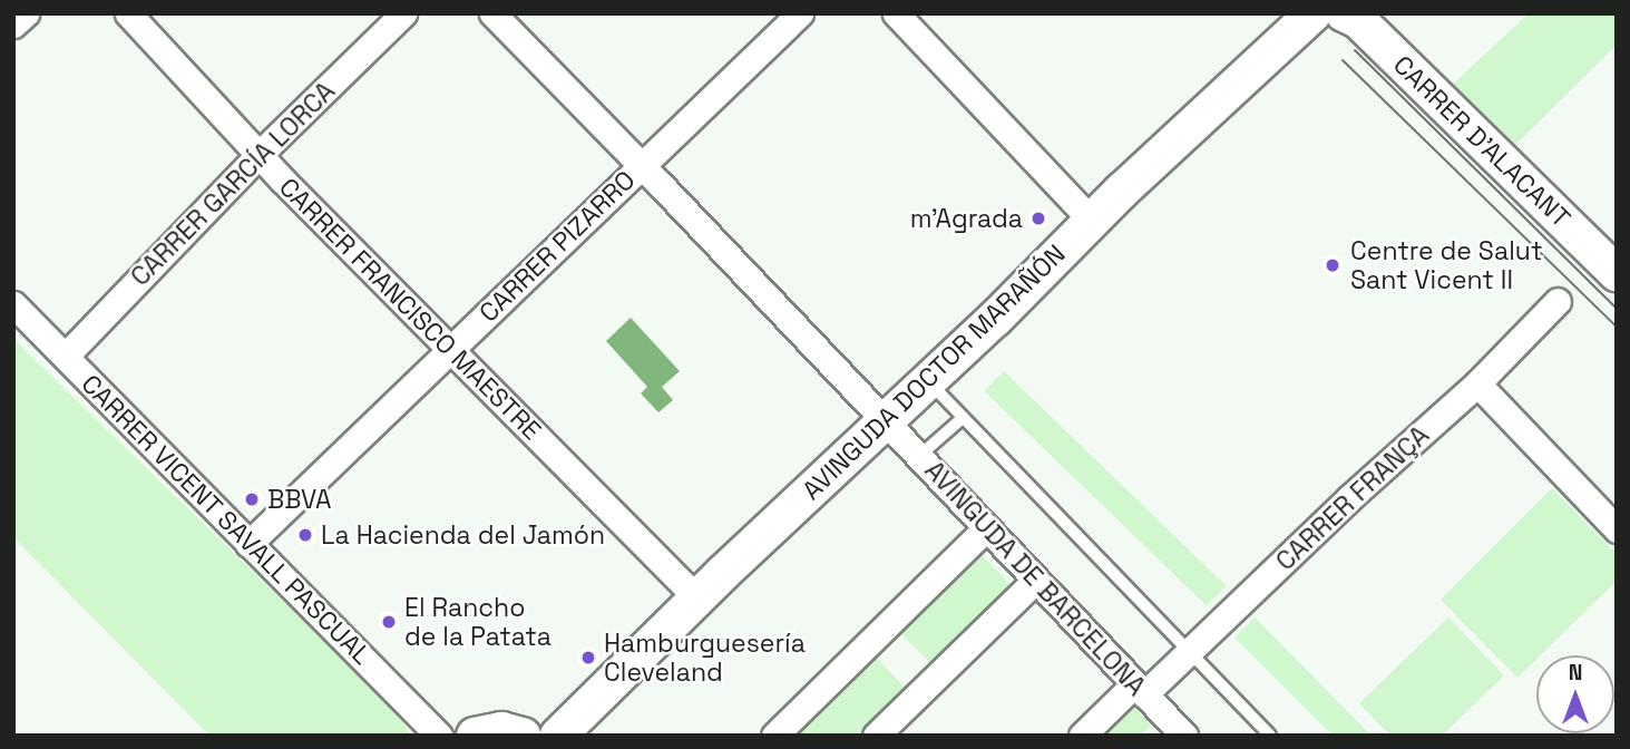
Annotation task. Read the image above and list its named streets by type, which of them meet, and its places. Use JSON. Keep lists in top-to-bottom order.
{
  "streets": {
    "street": [
      "CARRER D'ALACANT",
      "CARRER GARCÍA LORCA",
      "CARRER PIZARRO",
      "CARRER FRANCISCO MAESTRE",
      "AVINGUDA DOCTOR MARAÑÓN",
      "CARRER FRANÇA",
      "CARRER VICENT SAVALL PASCUAL",
      "AVINGUDA DE BARCELONA"
    ]
  },
  "crossings": [
    ["CARRER GARCÍA LORCA", "CARRER FRANCISCO MAESTRE"],
    ["CARRER GARCÍA LORCA", "CARRER VICENT SAVALL PASCUAL"],
    ["CARRER PIZARRO", "CARRER FRANCISCO MAESTRE"],
    ["CARRER PIZARRO", "CARRER VICENT SAVALL PASCUAL"],
    ["CARRER PIZARRO", "AVINGUDA DE BARCELONA"],
    ["CARRER FRANCISCO MAESTRE", "AVINGUDA DOCTOR MARAÑÓN"],
    ["AVINGUDA DOCTOR MARAÑÓN", "AVINGUDA DE BARCELONA"],
    ["CARRER FRANÇA", "AVINGUDA DE BARCELONA"]
  ],
  "places": [
    "m'Agrada",
    "Centre de Salut Sant Vicent II",
    "BBVA",
    "La Hacienda del Jamón",
    "El Rancho de la Patata",
    "Hamburguesería Cleveland"
  ],
  "north": "top"
}
